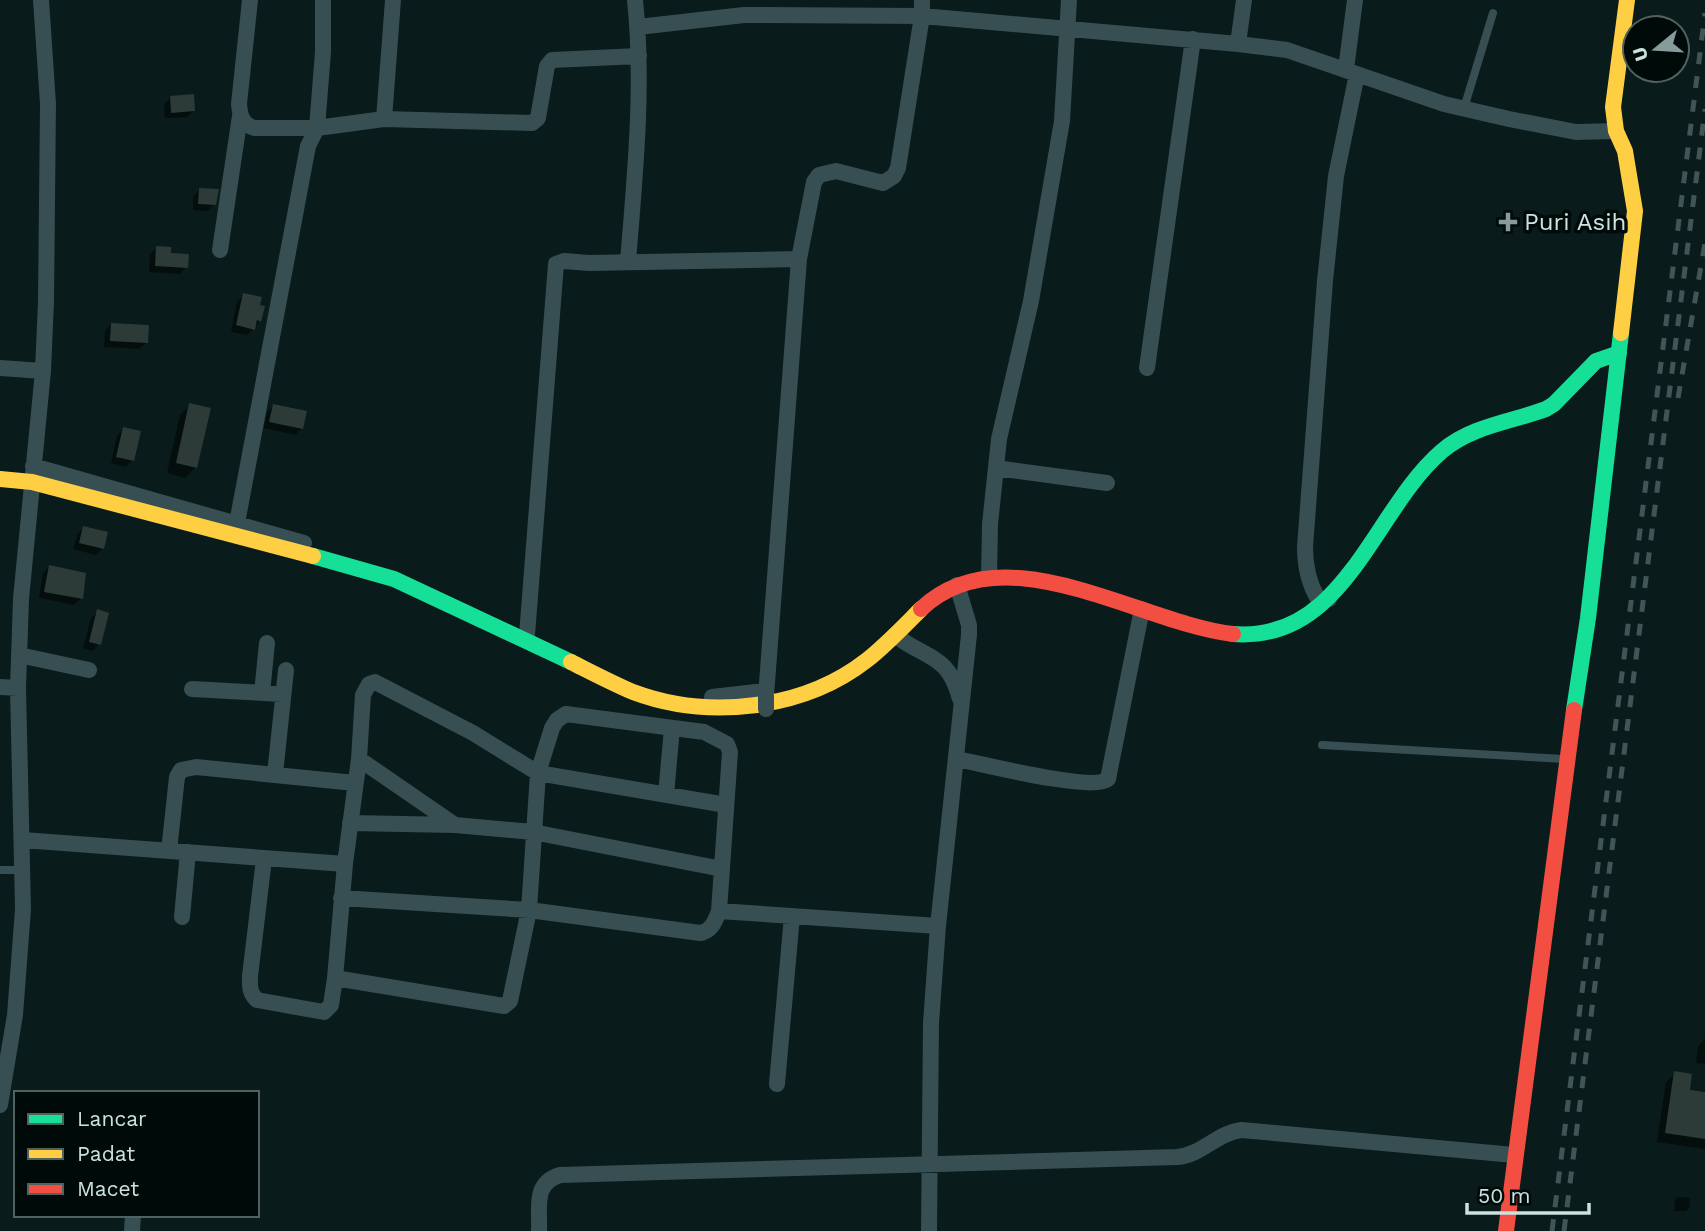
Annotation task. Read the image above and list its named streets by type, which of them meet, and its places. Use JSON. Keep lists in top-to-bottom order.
{
  "places": {
    "health": ["Puri Asih"]
  },
  "legend": ["Lancar", "Padat", "Macet"],
  "scale_bar": "50 m",
  "north": "left"
}
